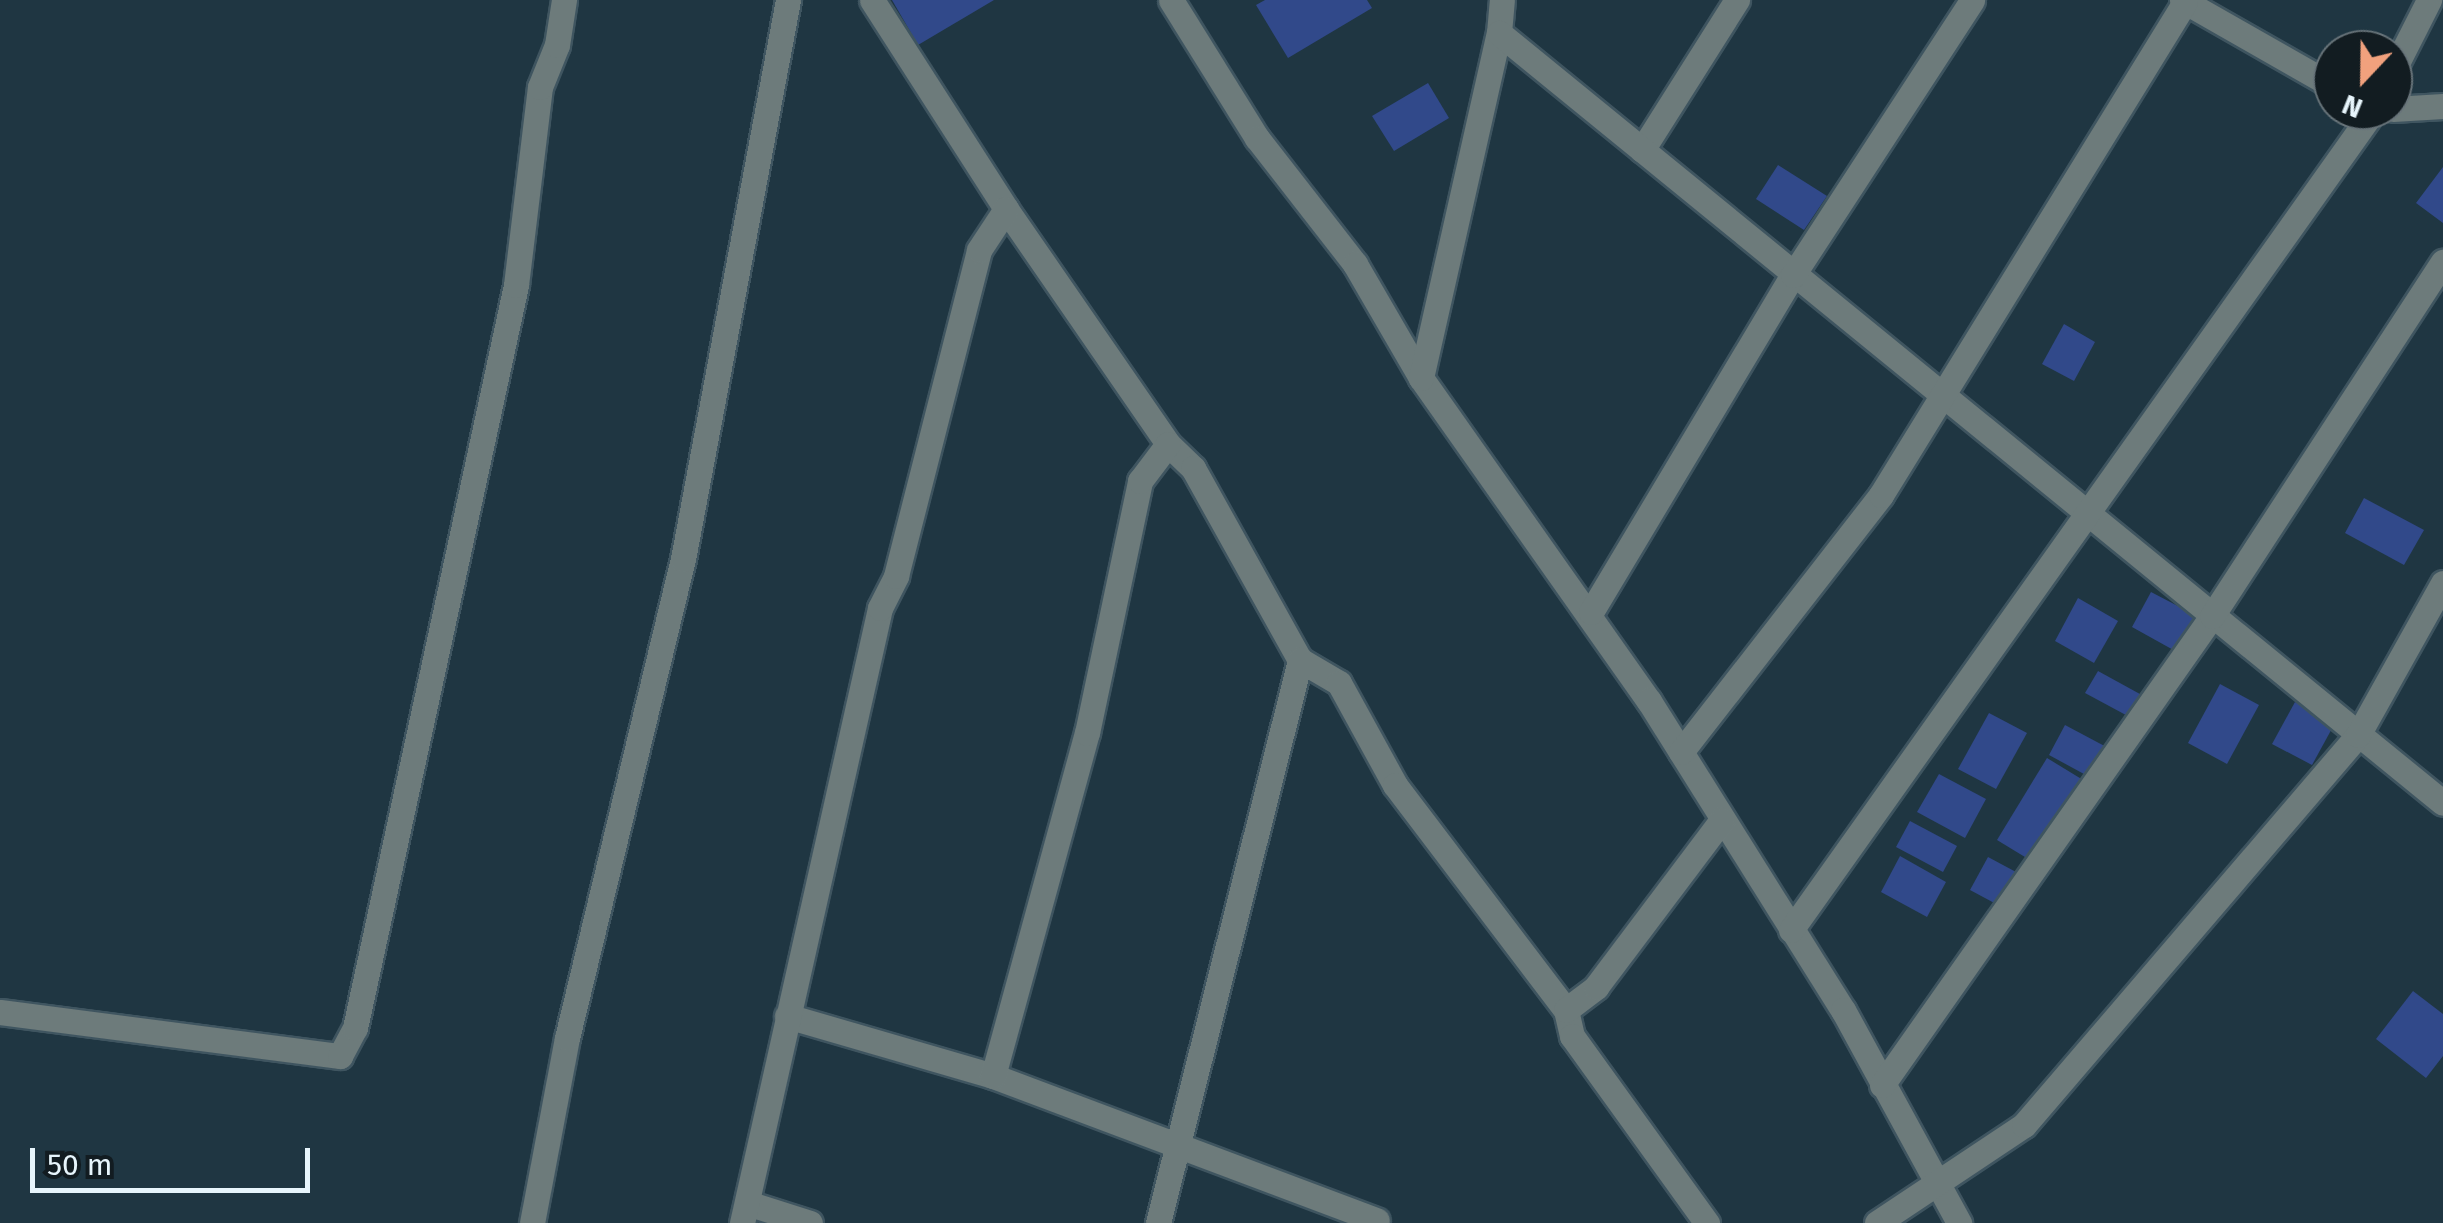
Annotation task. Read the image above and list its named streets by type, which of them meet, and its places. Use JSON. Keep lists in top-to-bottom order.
{
  "scale_bar": "50 m",
  "north": "bottom"
}
